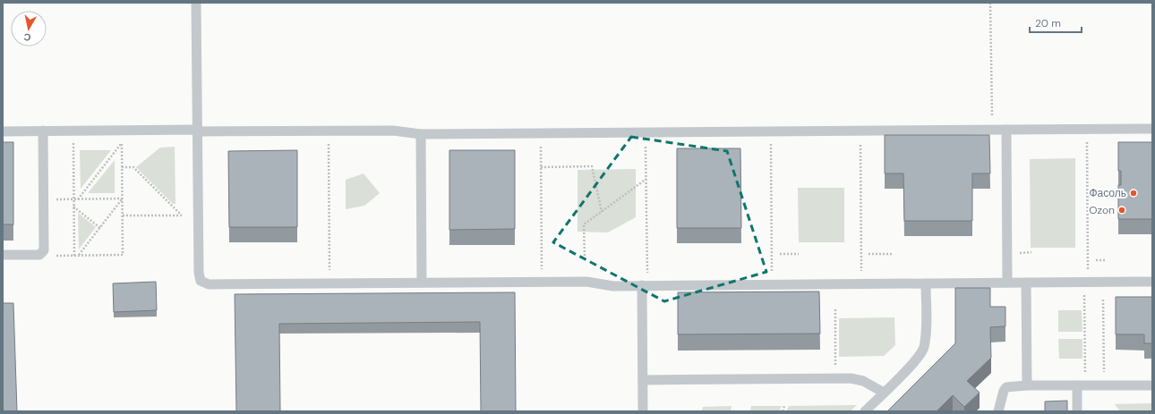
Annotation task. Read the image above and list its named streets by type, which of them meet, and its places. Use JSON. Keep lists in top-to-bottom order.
{
  "places": ["Фасоль", "Ozon"],
  "scale_bar": "20 m",
  "north": "bottom"
}
